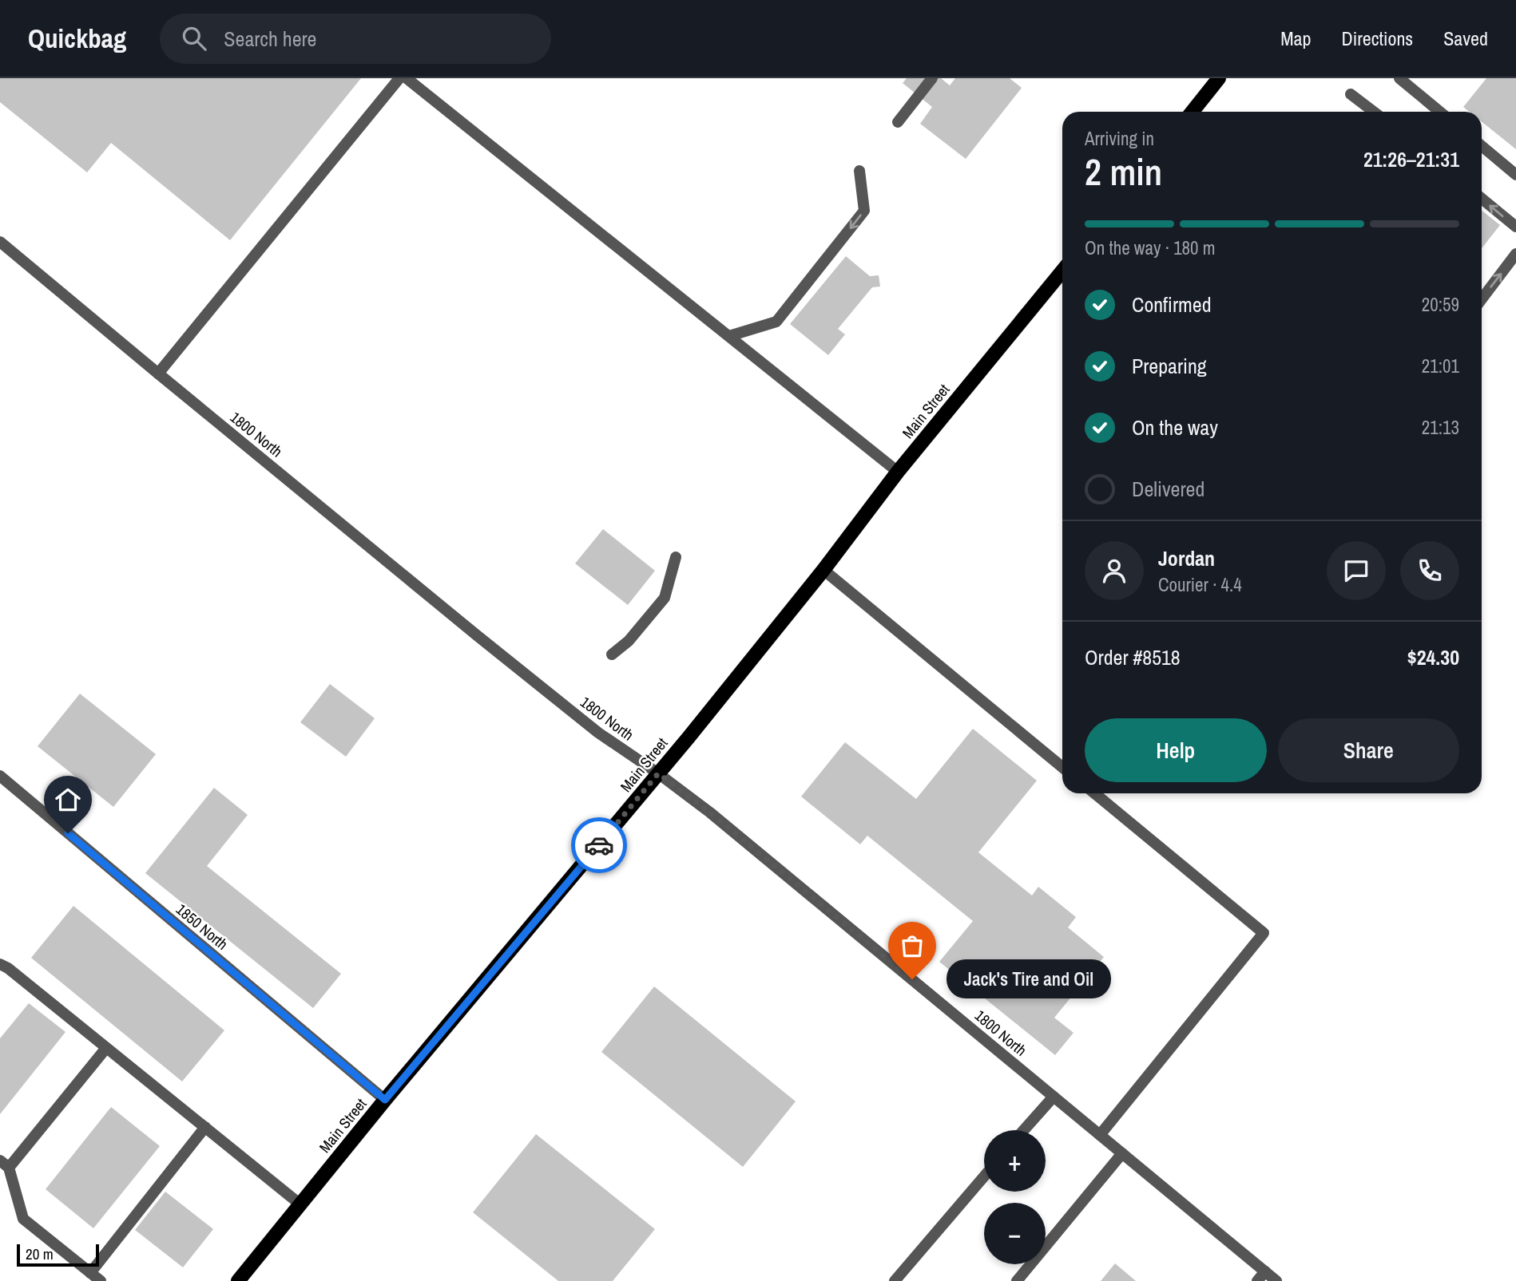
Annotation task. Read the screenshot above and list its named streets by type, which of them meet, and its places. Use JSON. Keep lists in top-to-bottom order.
{
  "streets": {
    "main road": ["Main Street"],
    "street": ["1800 North", "1850 North"]
  },
  "crossings": [
    ["Main Street", "1800 North"],
    ["Main Street", "1850 North"]
  ],
  "places": ["Jack's Tire and Oil"],
  "scale_bar": "20 m",
  "page": {
    "header": "Quickbag",
    "search": "Search here",
    "nav": ["Map", "Directions", "Saved"],
    "heading": ["2 min", "Arriving in", "21:26–21:31"],
    "panel": [
      "Jordan",
      "Courier · 4.4",
      "Order #8518",
      "$24.30"
    ],
    "bar": "On the way · 180 m",
    "list": [
      ["Confirmed", "20:59"],
      ["Preparing", "21:01"],
      ["On the way", "21:13"],
      "Delivered"
    ],
    "buttons": ["Help", "Share"],
    "bubble": "Jack's Tire and Oil",
    "map_buttons": ["+", "−"],
    "scale": "20 m"
  }
}
